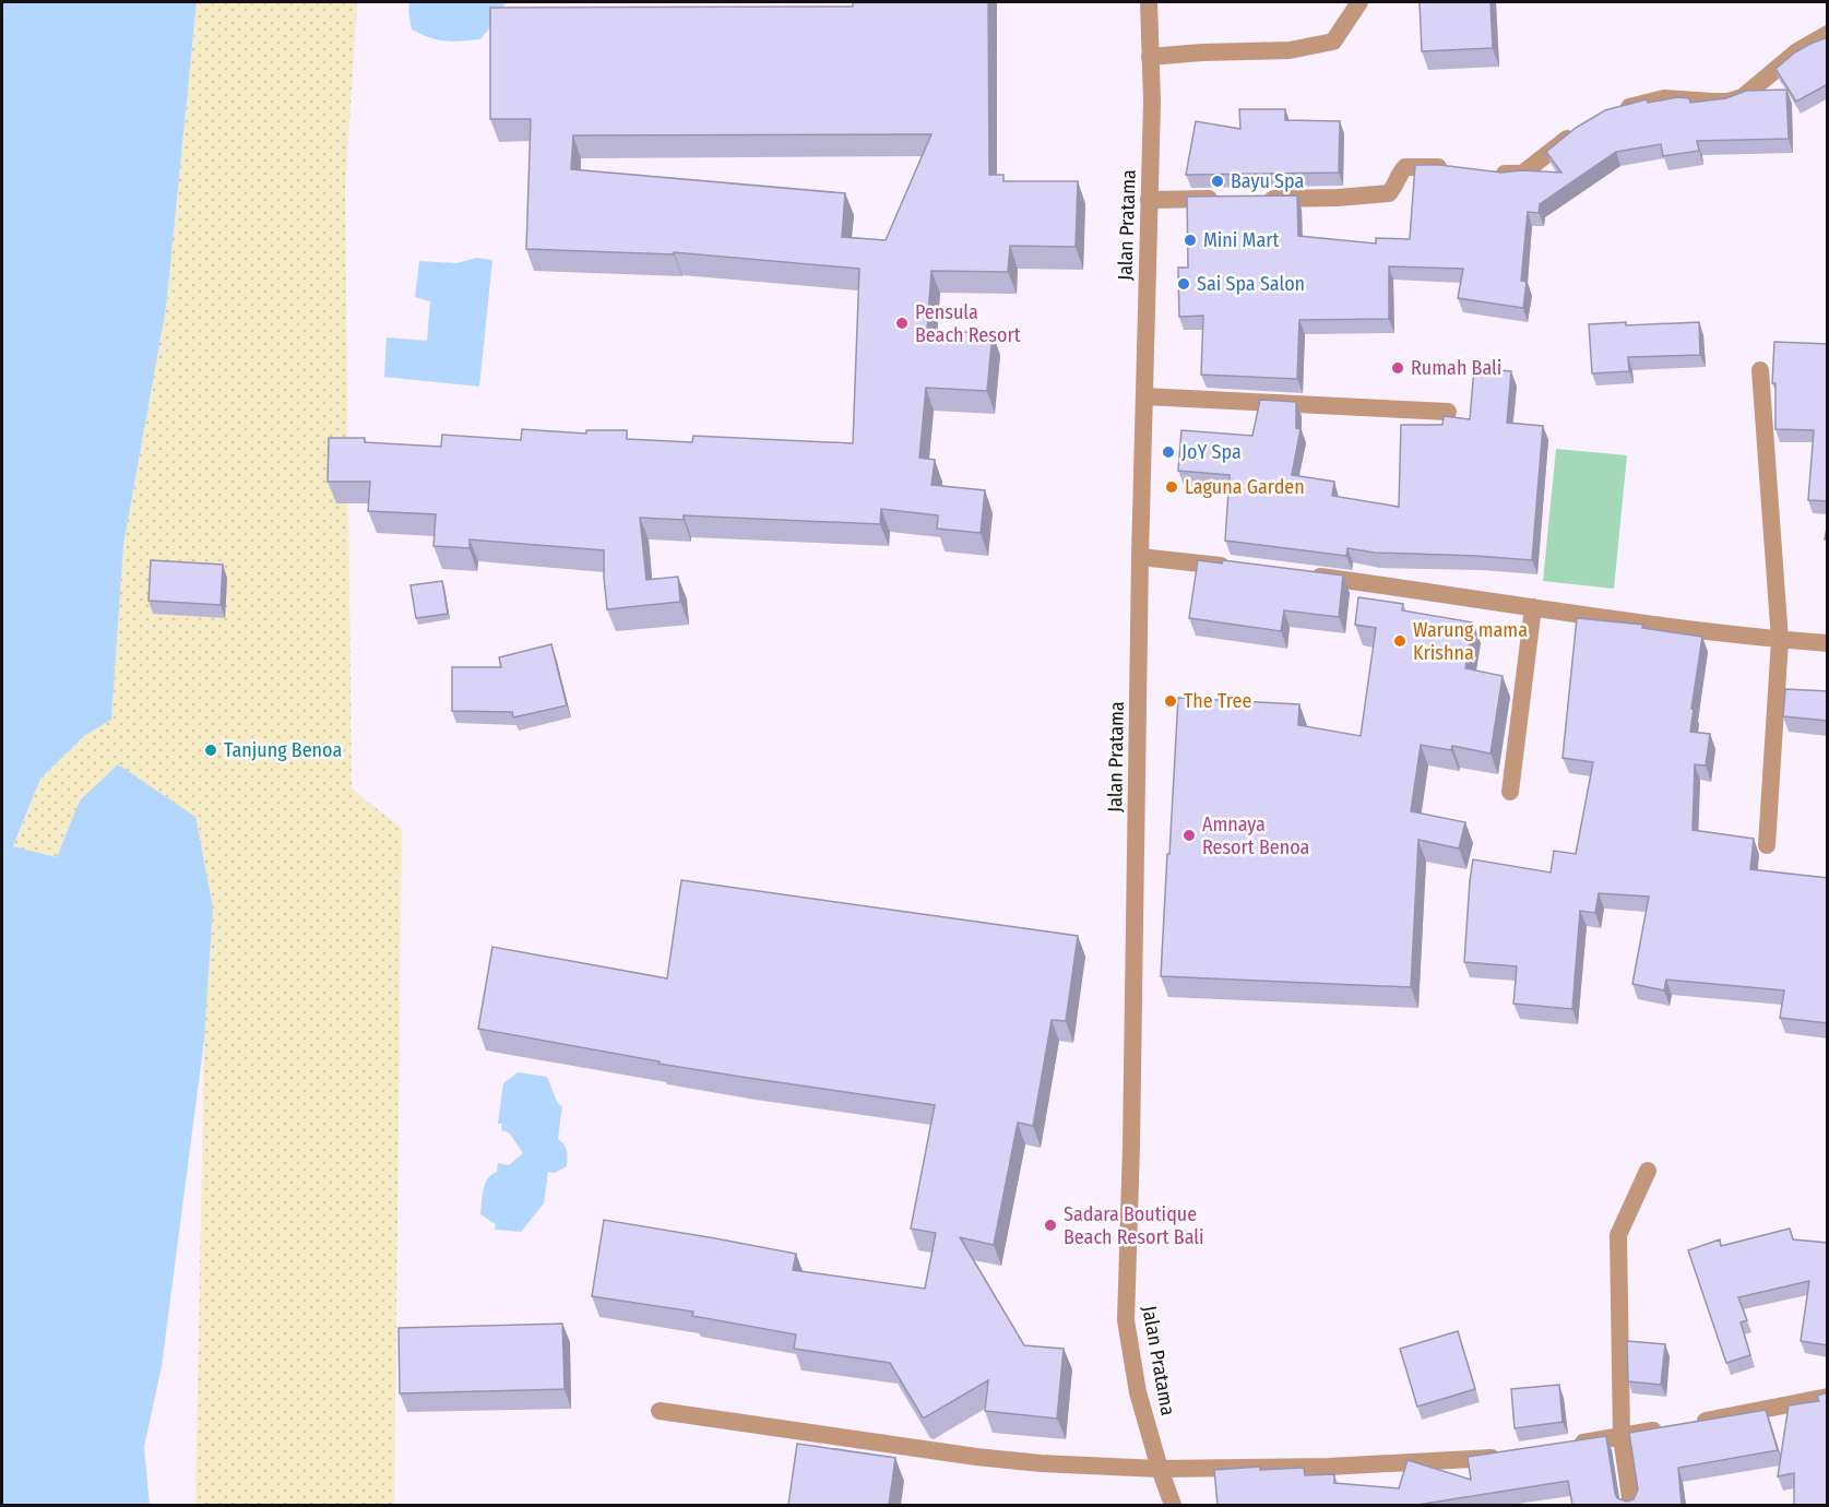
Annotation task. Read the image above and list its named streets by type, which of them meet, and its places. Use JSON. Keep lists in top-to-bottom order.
{
  "streets": {
    "street": ["Jalan Pratama"]
  },
  "places": [
    "Bayu Spa",
    "Mini Mart",
    "Sai Spa Salon",
    "Pensula Beach Resort",
    "Rumah Bali",
    "JoY Spa",
    "Laguna Garden",
    "Warung mama Krishna",
    "The Tree",
    "Tanjung Benoa",
    "Amnaya Resort Benoa",
    "Sadara Boutique Beach Resort Bali"
  ]
}
